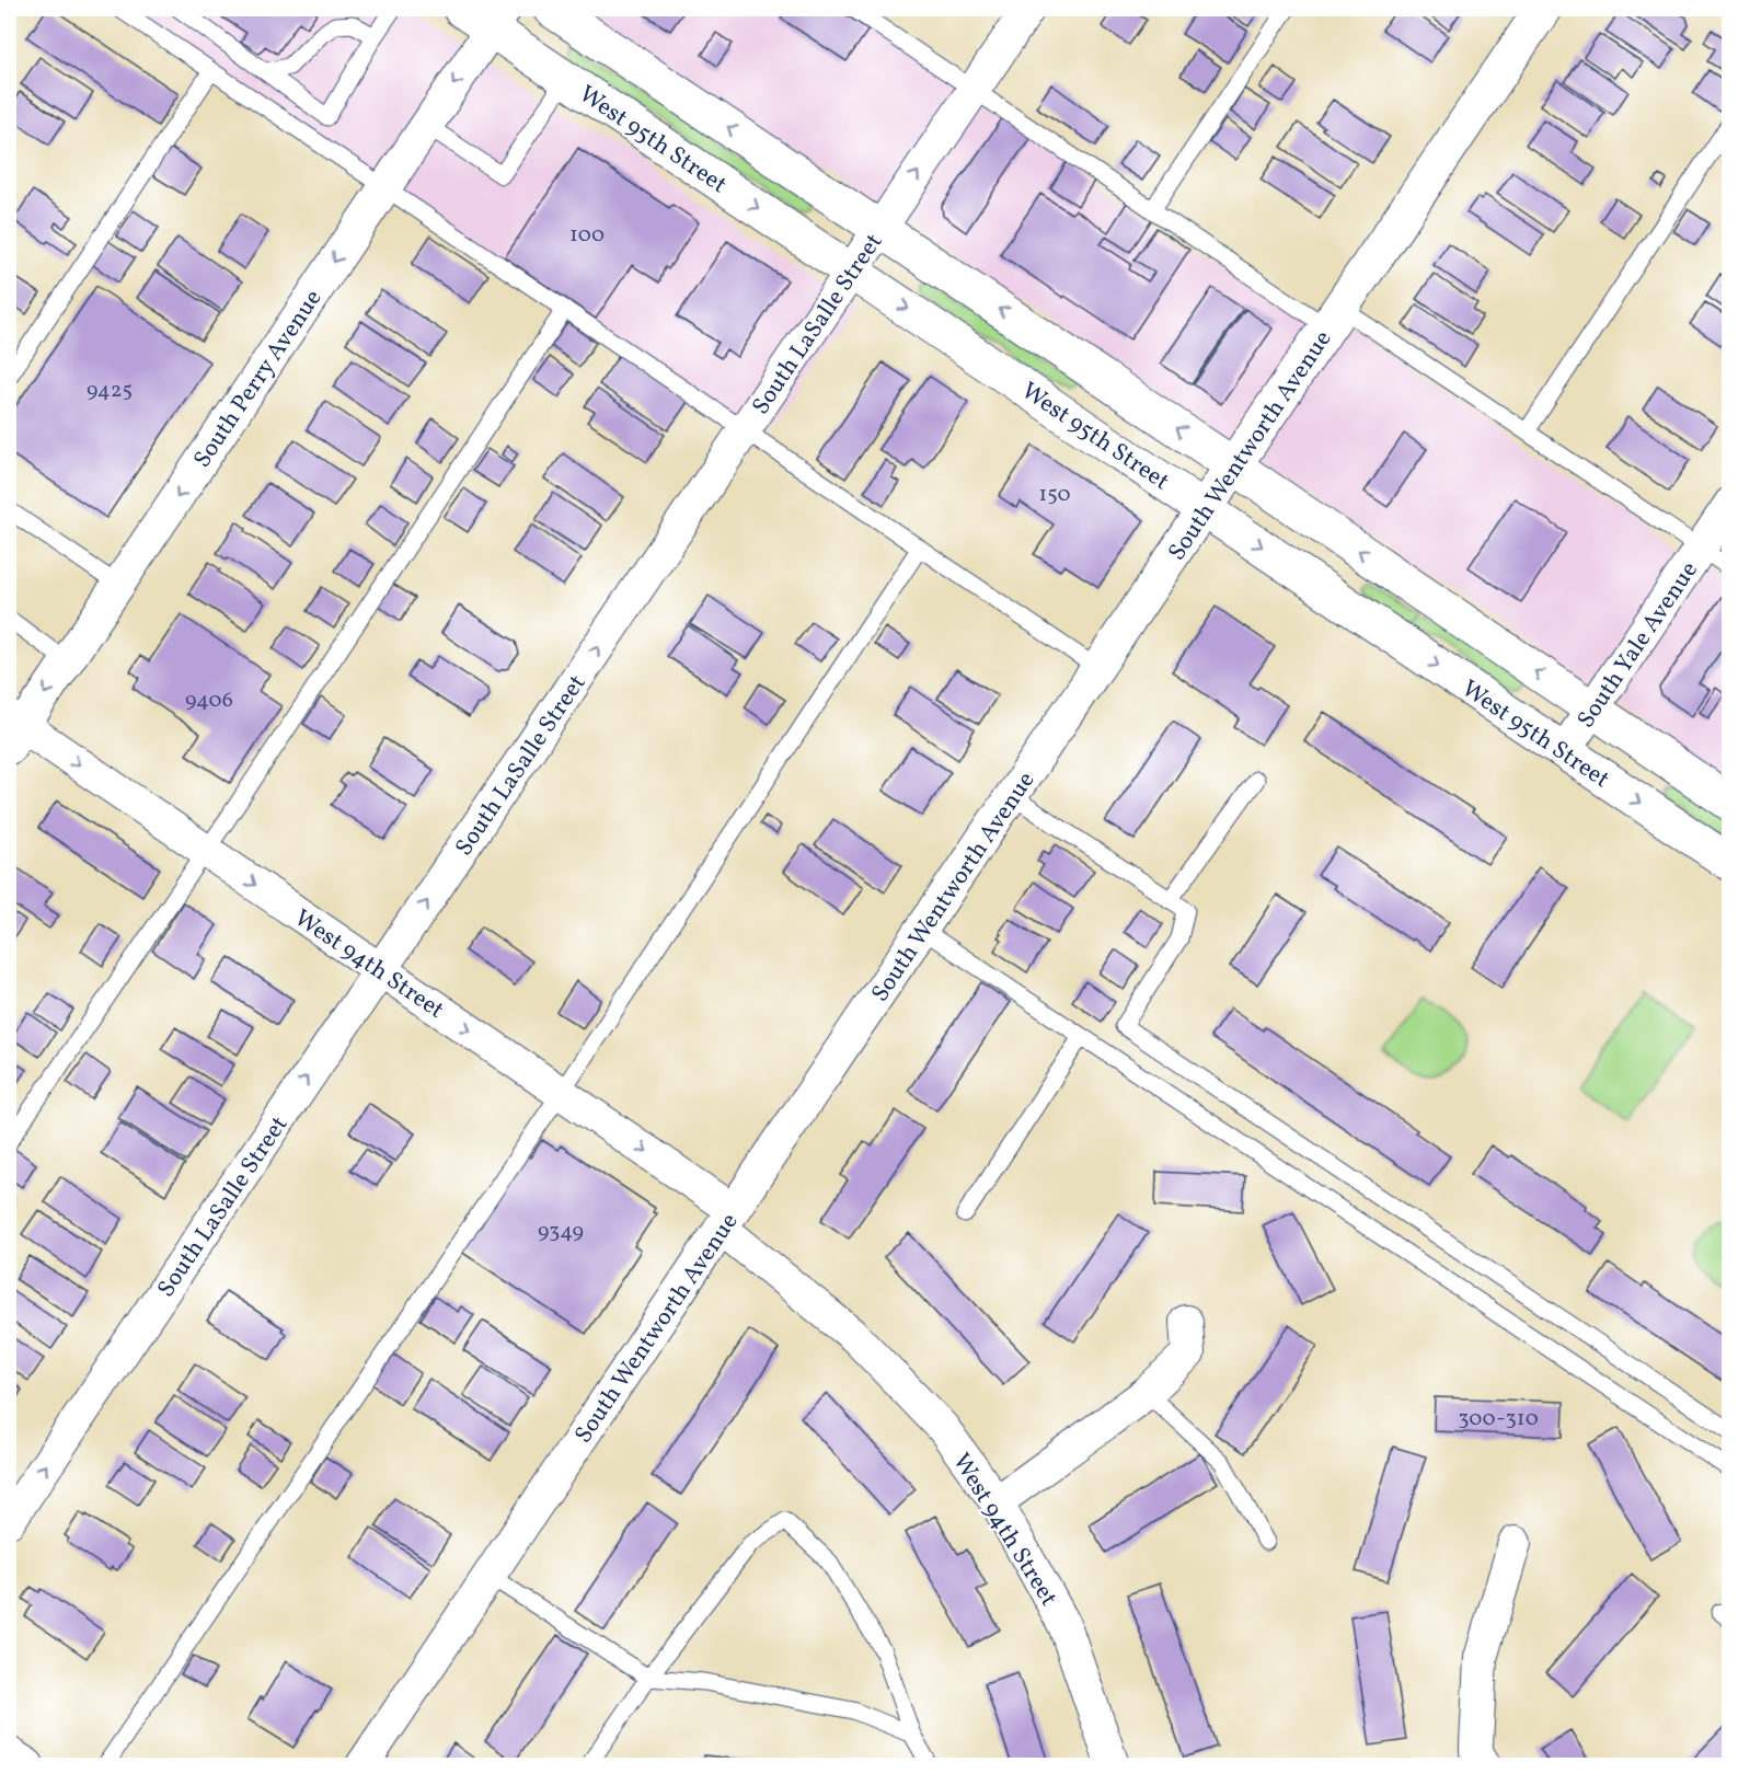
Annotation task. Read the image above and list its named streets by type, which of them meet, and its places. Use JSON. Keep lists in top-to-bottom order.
{
  "streets": {
    "main road": ["West 95th Street", "South Wentworth Avenue"],
    "street": [
      "South LaSalle Street",
      "South Perry Avenue",
      "South Yale Avenue",
      "West 94th Street"
    ]
  },
  "crossings": [
    ["West 95th Street", "South LaSalle Street"],
    ["West 95th Street", "South Perry Avenue"],
    ["West 95th Street", "South Wentworth Avenue"],
    ["West 95th Street", "South Yale Avenue"],
    ["South LaSalle Street", "West 94th Street"],
    ["South Perry Avenue", "West 94th Street"],
    ["South Wentworth Avenue", "West 94th Street"]
  ],
  "one_way": ["South LaSalle Street", "South Perry Avenue", "West 94th Street"],
  "house_numbers": [
    "100",
    "9425",
    "150",
    "9406",
    "9349",
    "300-310"
  ]
}
